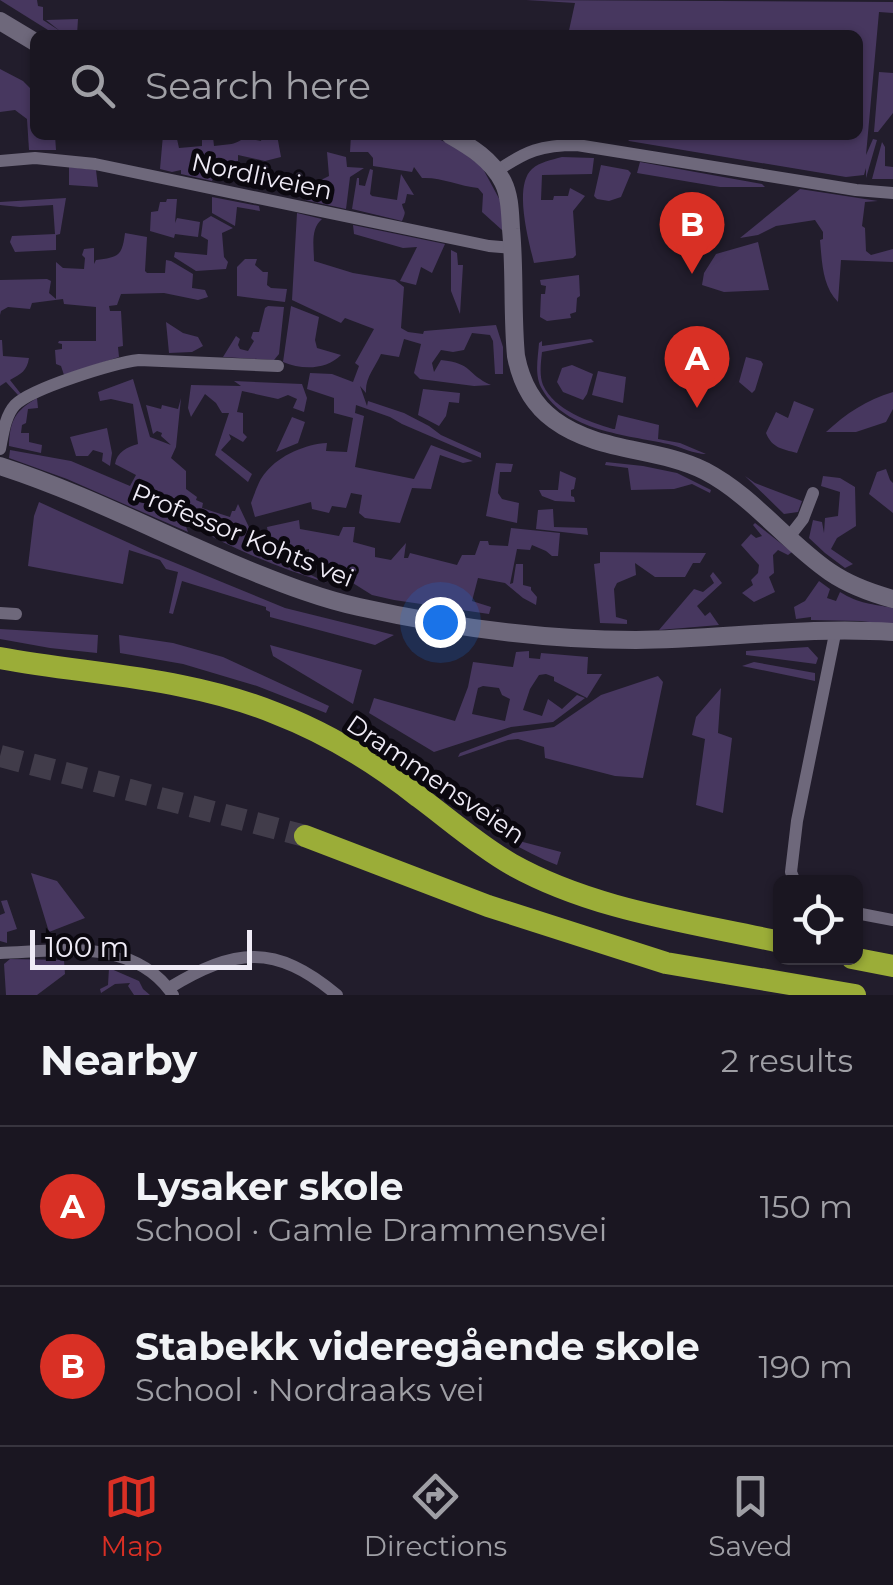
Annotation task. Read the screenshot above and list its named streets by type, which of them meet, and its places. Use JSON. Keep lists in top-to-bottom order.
{
  "streets": {
    "highway": ["Drammensveien"],
    "main road": ["Professor Kohts vei"],
    "street": ["Nordliveien"]
  },
  "scale_bar": "100 m",
  "page": {
    "search": "Search here",
    "pins": ["B", "A"],
    "scale": "100 m",
    "heading": ["Nearby", "2 results"],
    "list": [
      {
        "mark": "A",
        "name": "Lysaker skole",
        "note": "School · Gamle Drammensvei",
        "value": "150 m"
      },
      {
        "mark": "B",
        "name": "Stabekk videregående skole",
        "note": "School · Nordraaks vei",
        "value": "190 m"
      }
    ],
    "nav": ["Map", "Directions", "Saved"]
  }
}
